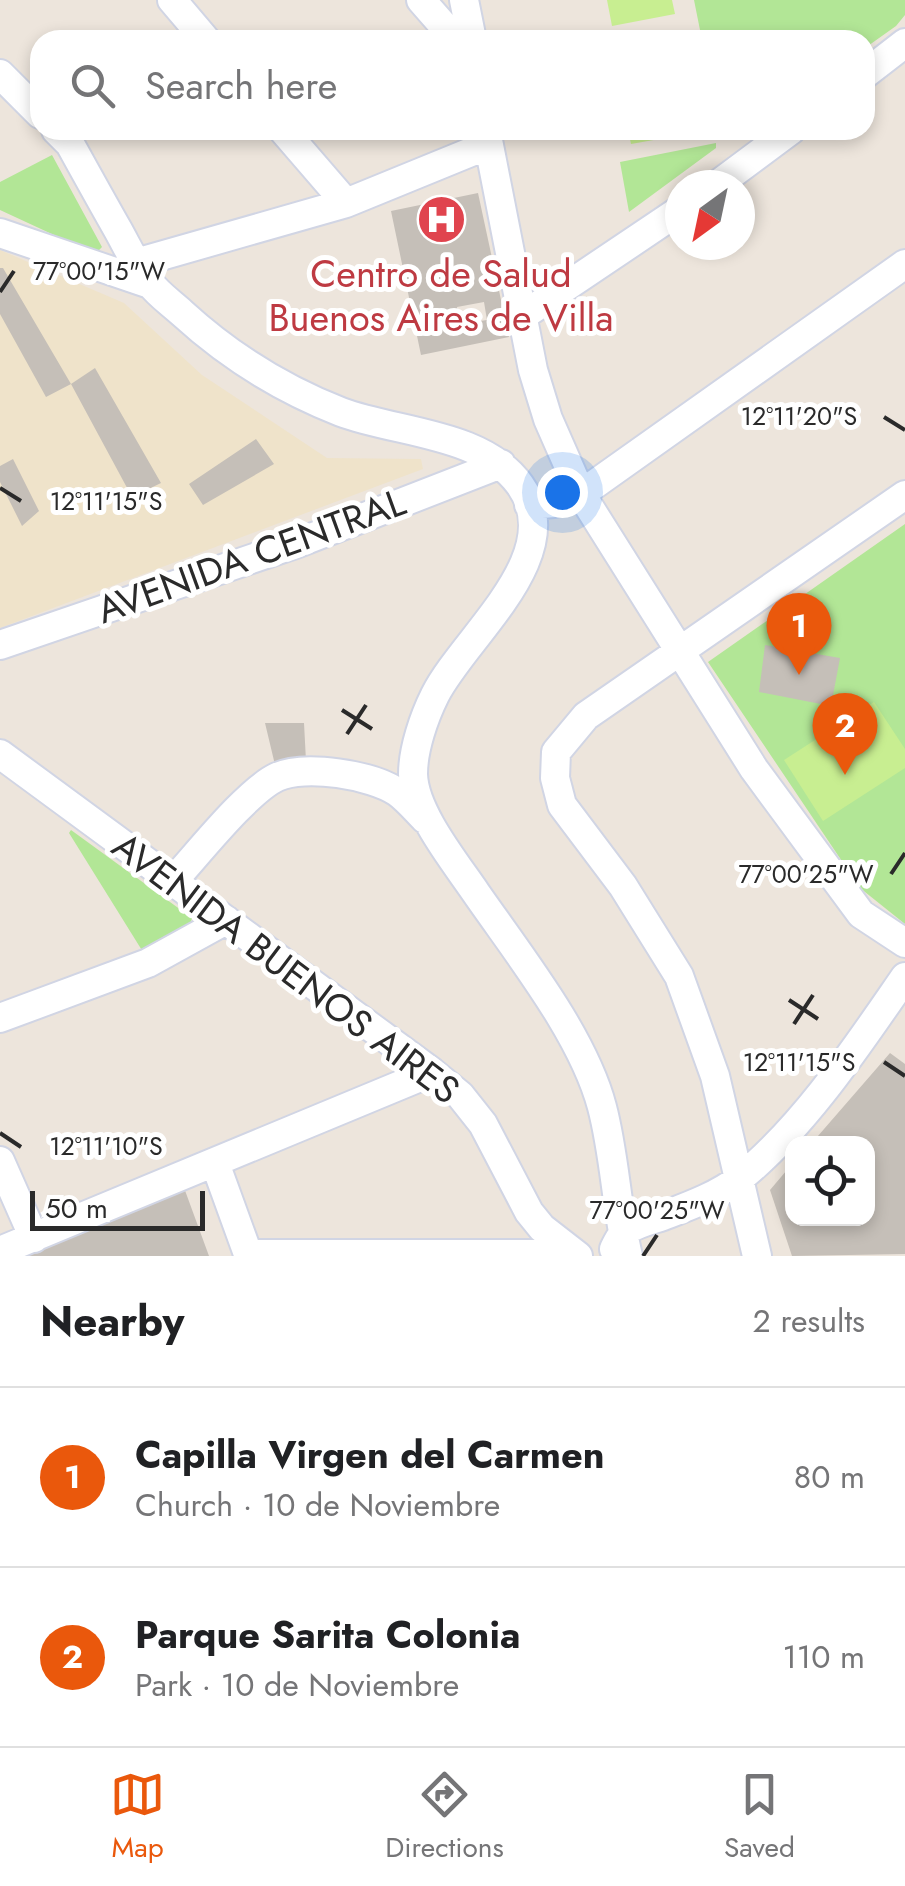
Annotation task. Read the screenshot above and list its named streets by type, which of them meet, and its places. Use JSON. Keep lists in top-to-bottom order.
{
  "streets": {
    "street": ["AVENIDA CENTRAL", "AVENIDA BUENOS AIRES"]
  },
  "places": {
    "hospital": ["Centro de Salud Buenos Aires de Villa"]
  },
  "scale_bar": "50 m",
  "north": "bottom left",
  "page": {
    "search": "Search here",
    "pins": ["1", "2"],
    "scale": "50 m",
    "heading": ["Nearby", "2 results"],
    "list": [
      {
        "mark": "1",
        "name": "Capilla Virgen del Carmen",
        "note": "Church · 10 de Noviembre",
        "value": "80 m"
      },
      {
        "mark": "2",
        "name": "Parque Sarita Colonia",
        "note": "Park · 10 de Noviembre",
        "value": "110 m"
      }
    ],
    "nav": ["Map", "Directions", "Saved"]
  },
  "coordinates": [
    "77°00'15\"W",
    "12°11'20\"S",
    "12°11'15\"S",
    "77°00'25\"W",
    "12°11'10\"S"
  ]
}
